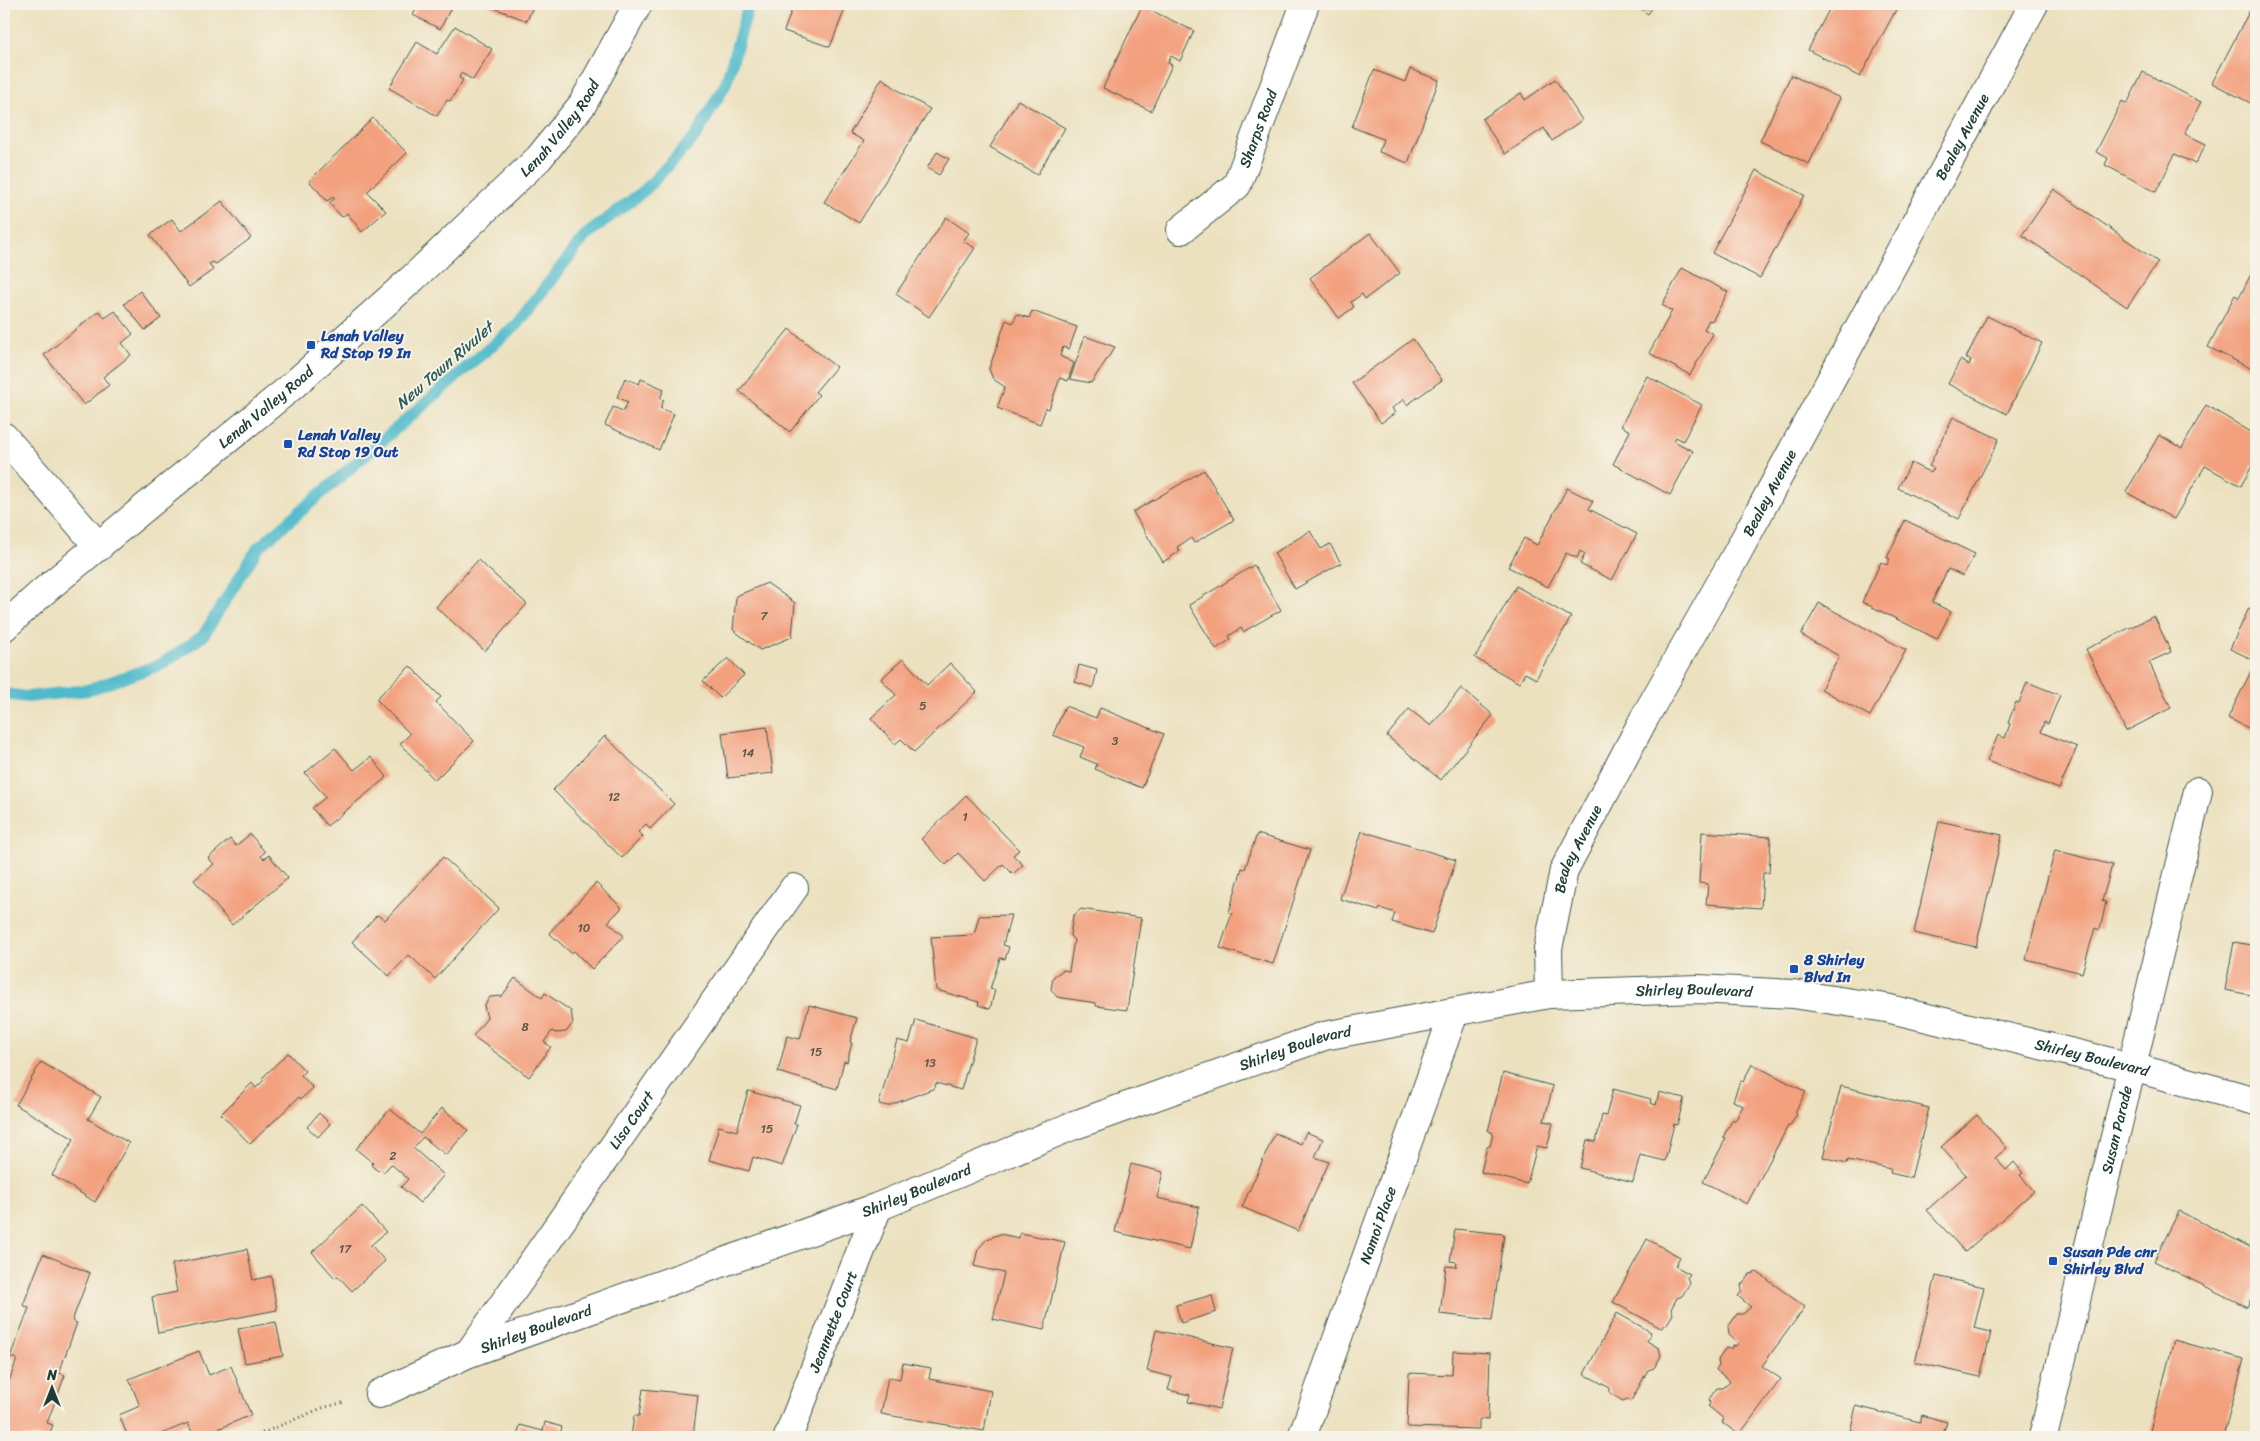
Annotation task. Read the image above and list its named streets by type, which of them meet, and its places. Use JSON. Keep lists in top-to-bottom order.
{
  "streets": {
    "street": [
      "Lenah Valley Road",
      "Sharps Road",
      "Bealey Avenue",
      "Shirley Boulevard",
      "Lisa Court",
      "Susan Parade",
      "Namoi Place",
      "Jeannette Court"
    ]
  },
  "crossings": [
    ["Bealey Avenue", "Shirley Boulevard"],
    ["Shirley Boulevard", "Lisa Court"],
    ["Shirley Boulevard", "Susan Parade"],
    ["Shirley Boulevard", "Namoi Place"],
    ["Shirley Boulevard", "Jeannette Court"]
  ],
  "water": ["New Town Rivulet"],
  "places": {
    "transit": [
      "Lenah Valley Rd Stop 19 In",
      "Lenah Valley Rd Stop 19 Out",
      "8 Shirley Blvd In",
      "Susan Pde cnr Shirley Blvd"
    ]
  },
  "house_numbers": [
    "7",
    "5",
    "3",
    "14",
    "12",
    "1",
    "10",
    "8",
    "15",
    "13",
    "15",
    "2",
    "17"
  ],
  "north": "top"
}
